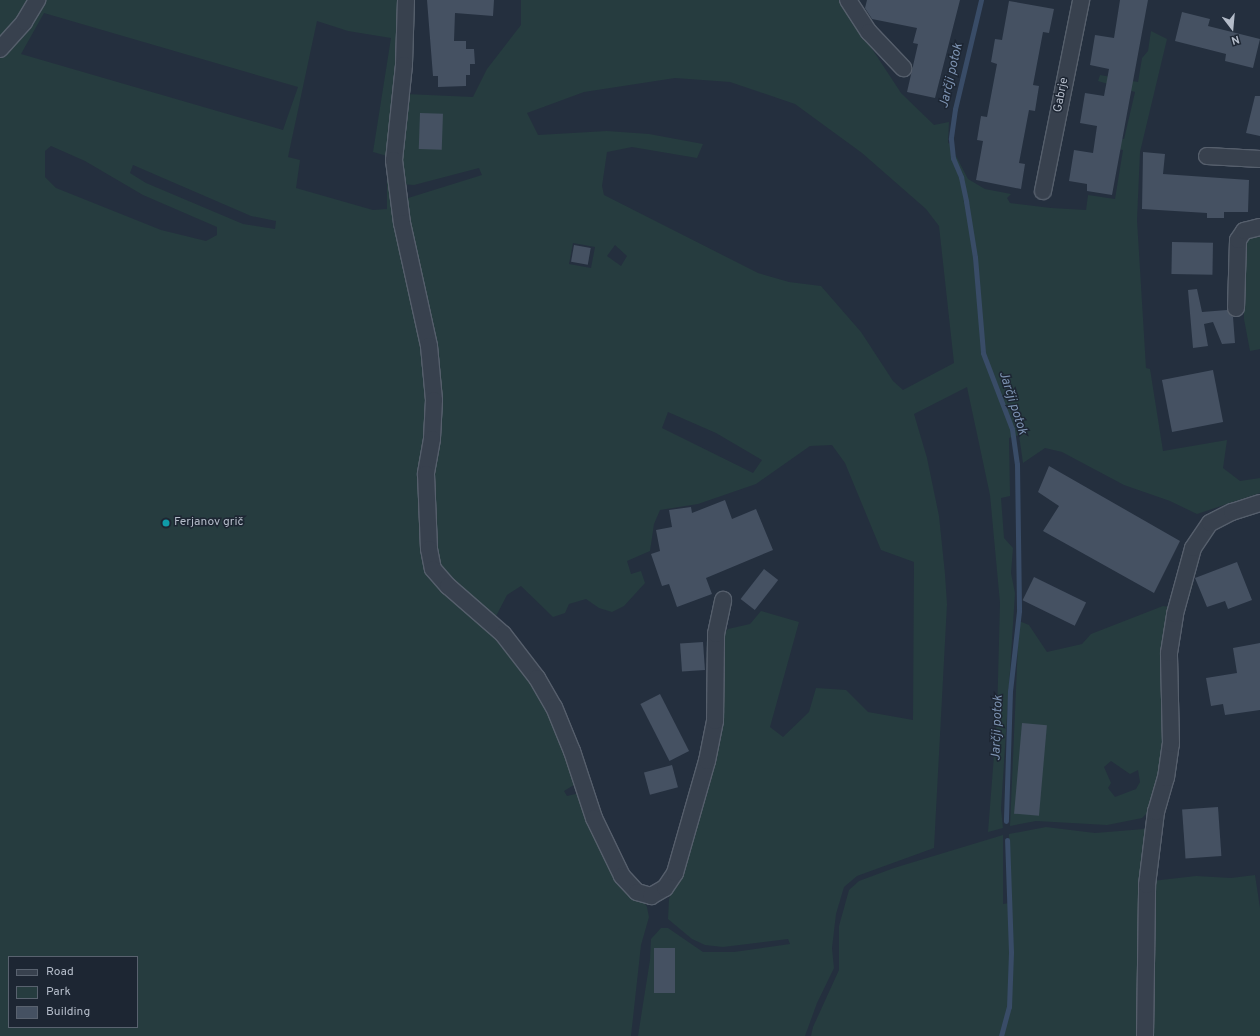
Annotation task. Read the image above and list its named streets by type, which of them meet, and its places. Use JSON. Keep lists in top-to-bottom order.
{
  "streets": {
    "street": ["Gabrje"]
  },
  "water": ["Jarčji potok"],
  "places": ["Ferjanov grič"],
  "legend": ["Road", "Park", "Building"],
  "north": "bottom"
}
